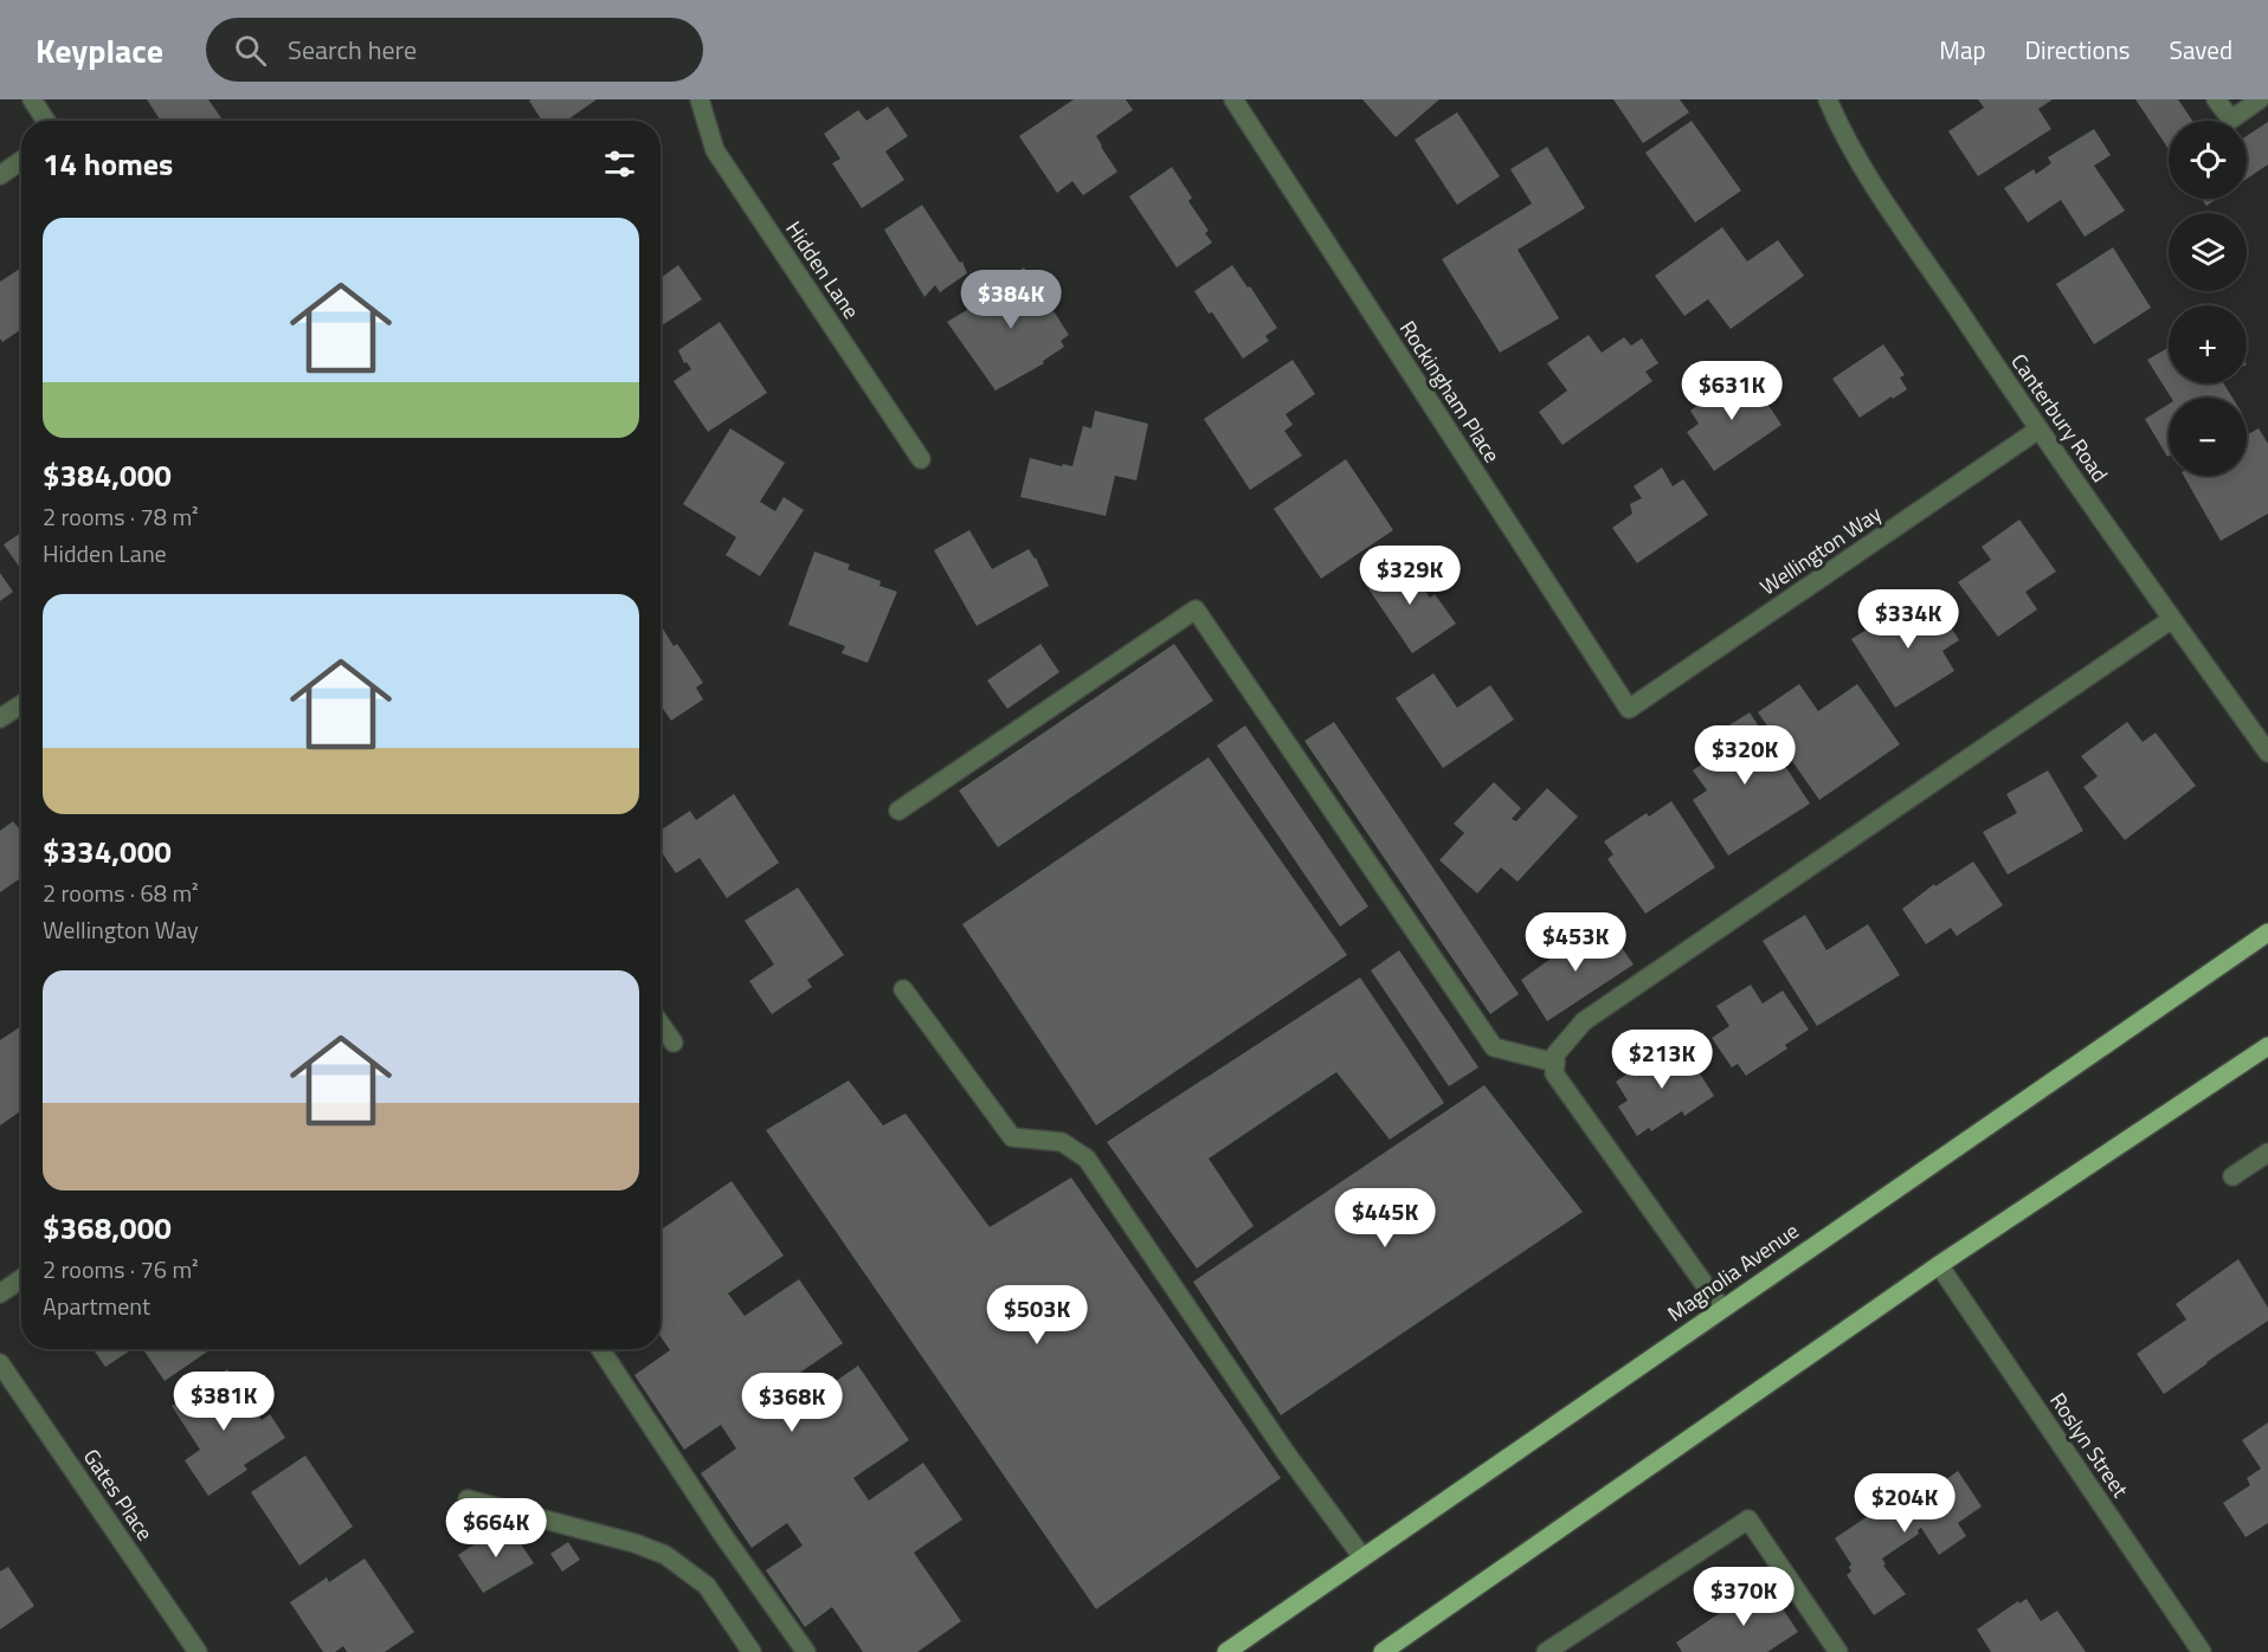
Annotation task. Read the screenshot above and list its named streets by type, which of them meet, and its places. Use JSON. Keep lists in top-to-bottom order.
{
  "streets": {
    "main road": ["Magnolia Avenue"],
    "street": [
      "Hidden Lane",
      "Rockingham Place",
      "Canterbury Road",
      "Wellington Way",
      "Roslyn Street",
      "Gates Place"
    ]
  },
  "crossings": [
    ["Rockingham Place", "Wellington Way"],
    ["Canterbury Road", "Wellington Way"]
  ],
  "page": {
    "header": "Keyplace",
    "search": "Search here",
    "nav": ["Map", "Directions", "Saved"],
    "map_buttons": ["+", "−"],
    "heading": "14 homes",
    "list": [
      {
        "name": "$384,000",
        "note": "2 rooms · 78 m² · Hidden Lane"
      },
      {
        "name": "$334,000",
        "note": "2 rooms · 68 m² · Wellington Way"
      },
      {
        "name": "$368,000",
        "note": "2 rooms · 76 m² · Apartment"
      }
    ],
    "price": [
      "$384K",
      "$631K",
      "$329K",
      "$334K",
      "$320K",
      "$453K",
      "$213K",
      "$445K",
      "$503K",
      "$381K",
      "$368K",
      "$204K",
      "$664K",
      "$370K"
    ]
  }
}
